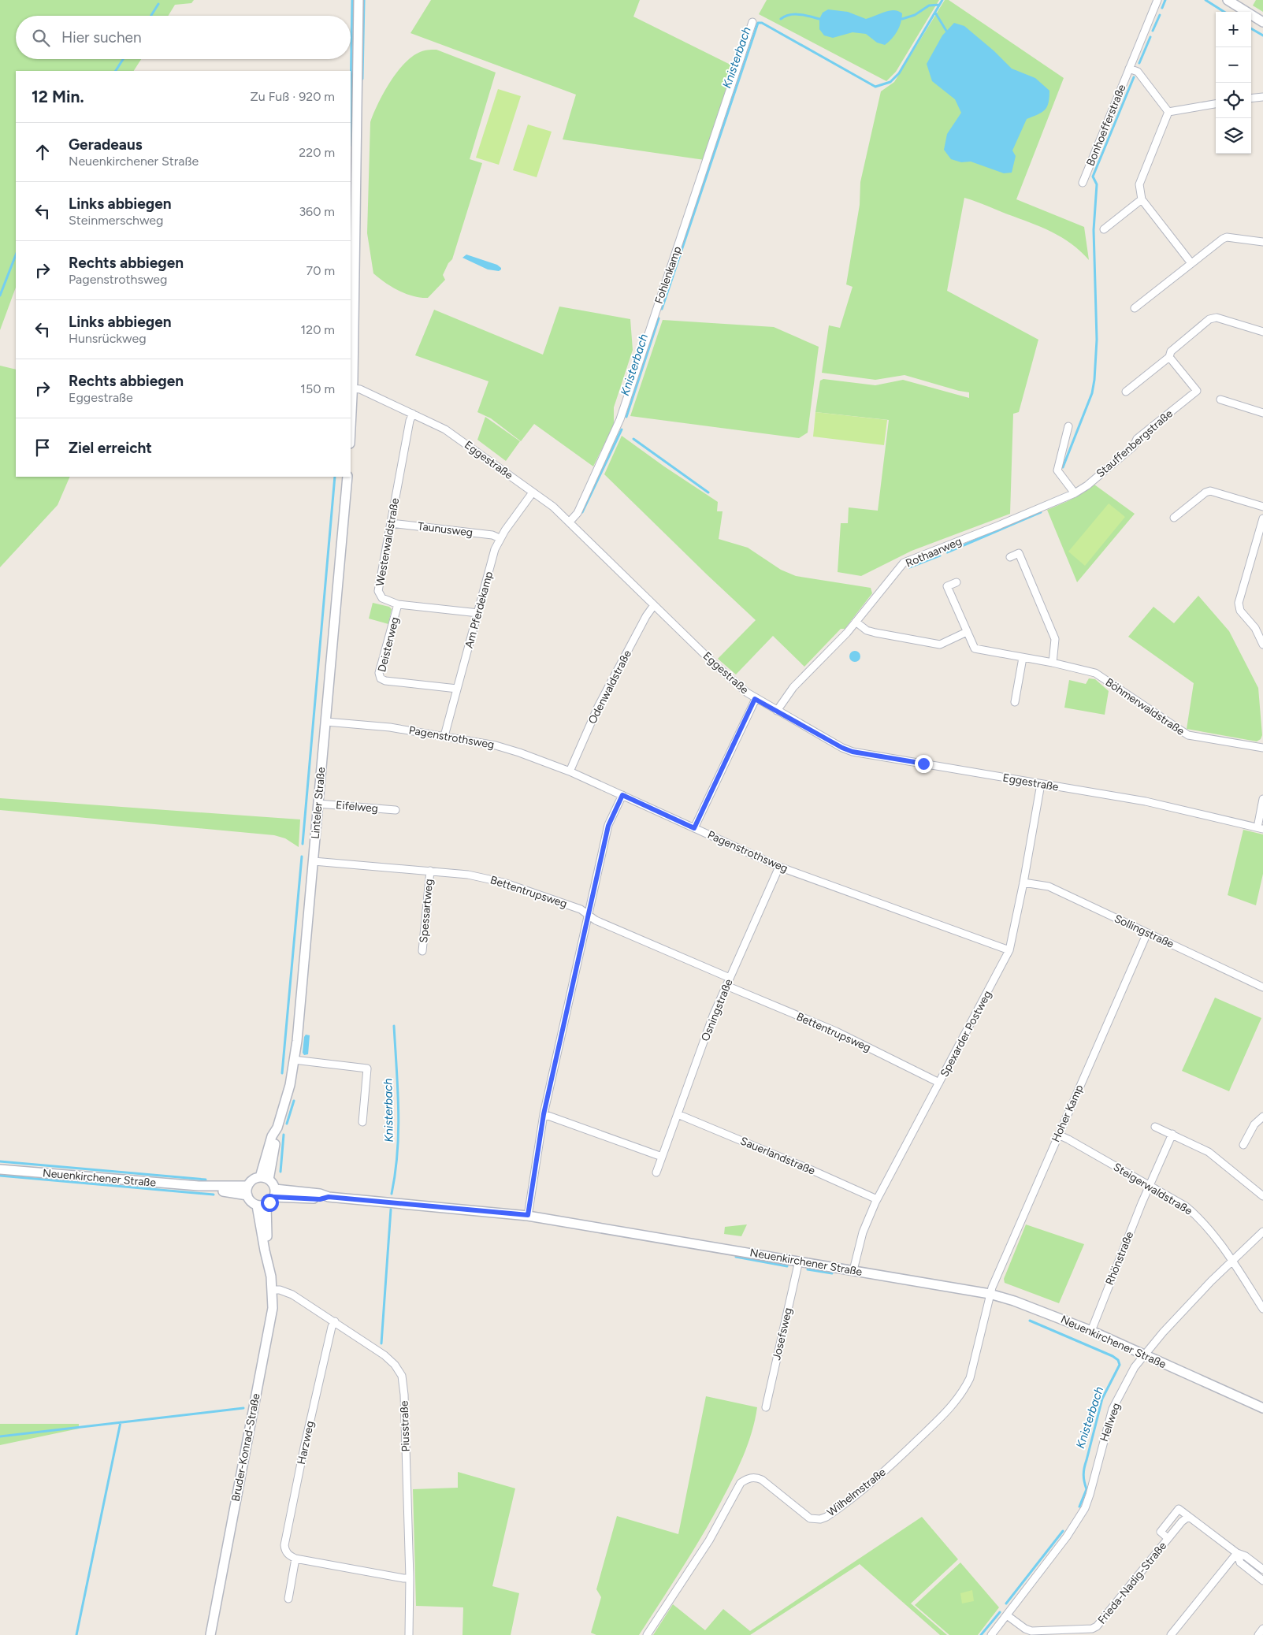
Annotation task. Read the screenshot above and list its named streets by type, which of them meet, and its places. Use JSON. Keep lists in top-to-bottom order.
{
  "streets": {
    "street": [
      "Bonhoefferstraße",
      "Fohlenkamp",
      "Stauffenbergstraße",
      "Eggestraße",
      "Taunusweg",
      "Westerwaldstraße",
      "Rothaarweg",
      "Am Pferdekamp",
      "Deisterweg",
      "Odenwaldstraße",
      "Böhmerwaldstraße",
      "Pagenstrothsweg",
      "Linteler Straße",
      "Eifelweg",
      "Bettentrupsweg",
      "Spessartweg",
      "Sollingstraße",
      "Osningstraße",
      "Spexarder Postweg",
      "Hoher Kamp",
      "Sauerlandstraße",
      "Neuenkirchener Straße",
      "Steigerwaldstraße",
      "Rhönstraße",
      "Josefsweg",
      "Hellweg",
      "Piusstraße",
      "Harzweg",
      "Bruder-Konrad-Straße",
      "Wilhelmstraße",
      "Frieda-Nadig-Straße"
    ]
  },
  "crossings": [
    ["Fohlenkamp", "Eggestraße"],
    ["Stauffenbergstraße", "Rothaarweg"],
    ["Eggestraße", "Westerwaldstraße"],
    ["Eggestraße", "Rothaarweg"],
    ["Eggestraße", "Am Pferdekamp"],
    ["Eggestraße", "Odenwaldstraße"],
    ["Eggestraße", "Spexarder Postweg"],
    ["Taunusweg", "Westerwaldstraße"],
    ["Taunusweg", "Am Pferdekamp"],
    ["Westerwaldstraße", "Am Pferdekamp"],
    ["Westerwaldstraße", "Deisterweg"],
    ["Am Pferdekamp", "Deisterweg"],
    ["Am Pferdekamp", "Pagenstrothsweg"],
    ["Odenwaldstraße", "Pagenstrothsweg"],
    ["Pagenstrothsweg", "Linteler Straße"],
    ["Pagenstrothsweg", "Osningstraße"],
    ["Pagenstrothsweg", "Spexarder Postweg"],
    ["Linteler Straße", "Eifelweg"],
    ["Linteler Straße", "Bettentrupsweg"],
    ["Linteler Straße", "Neuenkirchener Straße"],
    ["Linteler Straße", "Bruder-Konrad-Straße"],
    ["Bettentrupsweg", "Spessartweg"],
    ["Bettentrupsweg", "Osningstraße"],
    ["Bettentrupsweg", "Spexarder Postweg"],
    ["Sollingstraße", "Spexarder Postweg"],
    ["Sollingstraße", "Hoher Kamp"],
    ["Osningstraße", "Sauerlandstraße"],
    ["Spexarder Postweg", "Sauerlandstraße"],
    ["Spexarder Postweg", "Neuenkirchener Straße"],
    ["Hoher Kamp", "Neuenkirchener Straße"],
    ["Hoher Kamp", "Steigerwaldstraße"],
    ["Hoher Kamp", "Wilhelmstraße"],
    ["Neuenkirchener Straße", "Rhönstraße"],
    ["Neuenkirchener Straße", "Josefsweg"],
    ["Neuenkirchener Straße", "Hellweg"],
    ["Neuenkirchener Straße", "Bruder-Konrad-Straße"],
    ["Neuenkirchener Straße", "Wilhelmstraße"],
    ["Steigerwaldstraße", "Rhönstraße"],
    ["Steigerwaldstraße", "Hellweg"],
    ["Hellweg", "Frieda-Nadig-Straße"],
    ["Piusstraße", "Harzweg"],
    ["Piusstraße", "Bruder-Konrad-Straße"]
  ],
  "water": ["Knisterbach"],
  "page": {
    "map_buttons": ["+", "−"],
    "search": "Hier suchen",
    "heading": ["12 Min.", "Zu Fuß · 920 m"],
    "list": [
      ["Geradeaus", "Neuenkirchener Straße", "220 m"],
      ["Links abbiegen", "Steinmerschweg", "360 m"],
      ["Rechts abbiegen", "Pagenstrothsweg", "70 m"],
      ["Links abbiegen", "Hunsrückweg", "120 m"],
      ["Rechts abbiegen", "Eggestraße", "150 m"],
      "Ziel erreicht"
    ]
  }
}
